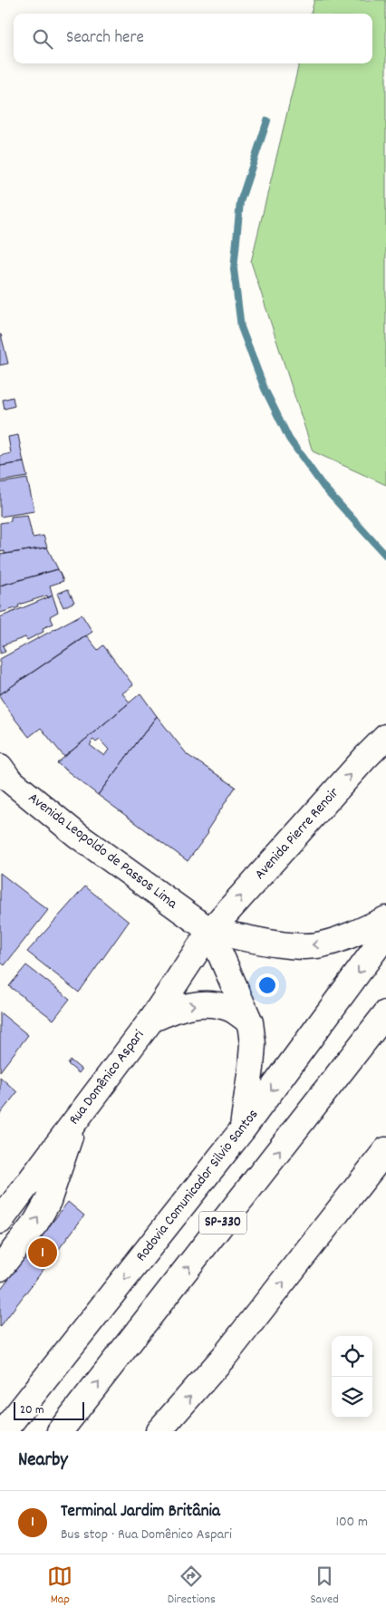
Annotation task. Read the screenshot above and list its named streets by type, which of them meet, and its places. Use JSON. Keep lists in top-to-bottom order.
{
  "streets": {
    "main road": [
      "Avenida Pierre Renoir",
      "Avenida Leopoldo de Passos Lima",
      "Rua Domênico Aspari",
      "Rodovia Comunicador Silvio Santos",
      "SP-330"
    ]
  },
  "crossings": [
    ["Avenida Pierre Renoir", "Avenida Leopoldo de Passos Lima"],
    ["Avenida Pierre Renoir", "Rua Domênico Aspari"],
    ["Avenida Leopoldo de Passos Lima", "Rua Domênico Aspari"]
  ],
  "one_way": ["Avenida Pierre Renoir"],
  "scale_bar": "20 m",
  "page": {
    "search": "Search here",
    "pins": "1",
    "scale": "20 m",
    "heading": "Nearby",
    "list": [
      {
        "mark": "1",
        "name": "Terminal Jardim Britânia",
        "note": "Bus stop · Rua Domênico Aspari",
        "value": "100 m"
      }
    ],
    "nav": ["Map", "Directions", "Saved"]
  }
}
